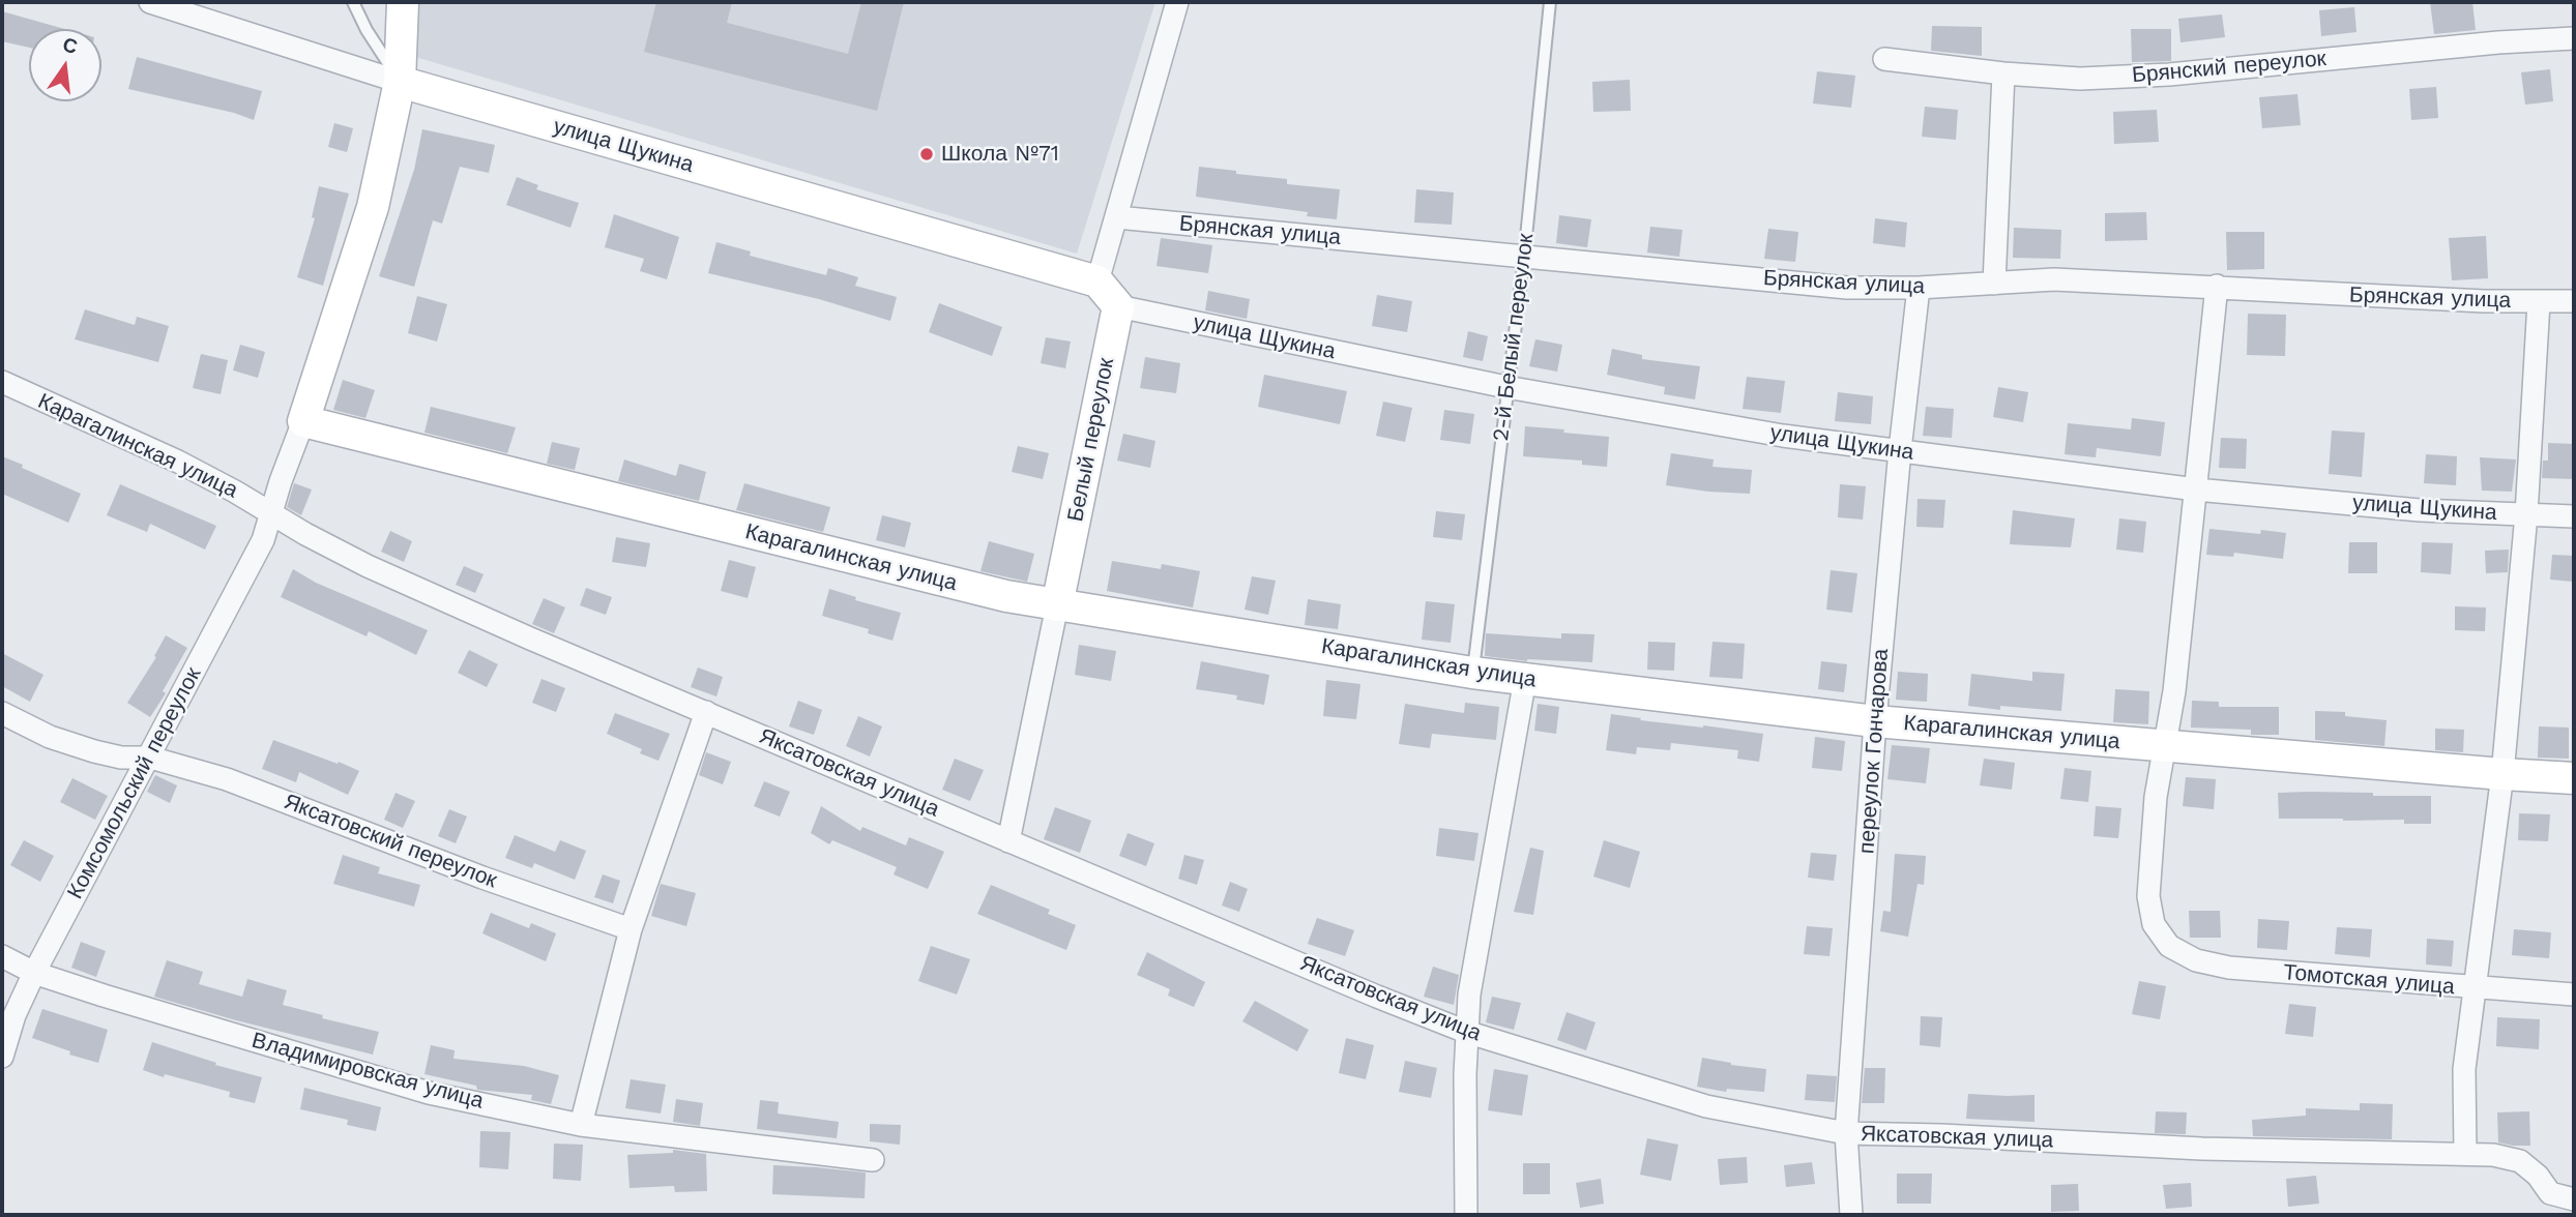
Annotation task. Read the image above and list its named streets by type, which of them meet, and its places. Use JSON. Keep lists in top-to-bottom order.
{
  "streets": {
    "street": [
      "Брянский переулок",
      "улица Щукина",
      "Брянская улица",
      "Белый переулок",
      "Карагалинская улица",
      "переулок Гончарова",
      "Яксатовская улица",
      "Комсомольский переулок",
      "Яксатовский переулок",
      "Томотская улица",
      "Владимировская улица"
    ],
    "lane": ["2-й Белый переулок"]
  },
  "crossings": [
    ["улица Щукина", "2-й Белый переулок"],
    ["улица Щукина", "Белый переулок"],
    ["улица Щукина", "переулок Гончарова"],
    ["Брянская улица", "2-й Белый переулок"],
    ["Брянская улица", "переулок Гончарова"],
    ["2-й Белый переулок", "Карагалинская улица"],
    ["Белый переулок", "Карагалинская улица"],
    ["Карагалинская улица", "переулок Гончарова"],
    ["Карагалинская улица", "Яксатовская улица"],
    ["Карагалинская улица", "Комсомольский переулок"],
    ["Карагалинская улица", "Томотская улица"],
    ["переулок Гончарова", "Яксатовская улица"],
    ["Яксатовская улица", "Комсомольский переулок"],
    ["Комсомольский переулок", "Яксатовский переулок"],
    ["Комсомольский переулок", "Владимировская улица"]
  ],
  "places": ["Школа №71"],
  "north": "top"
}
